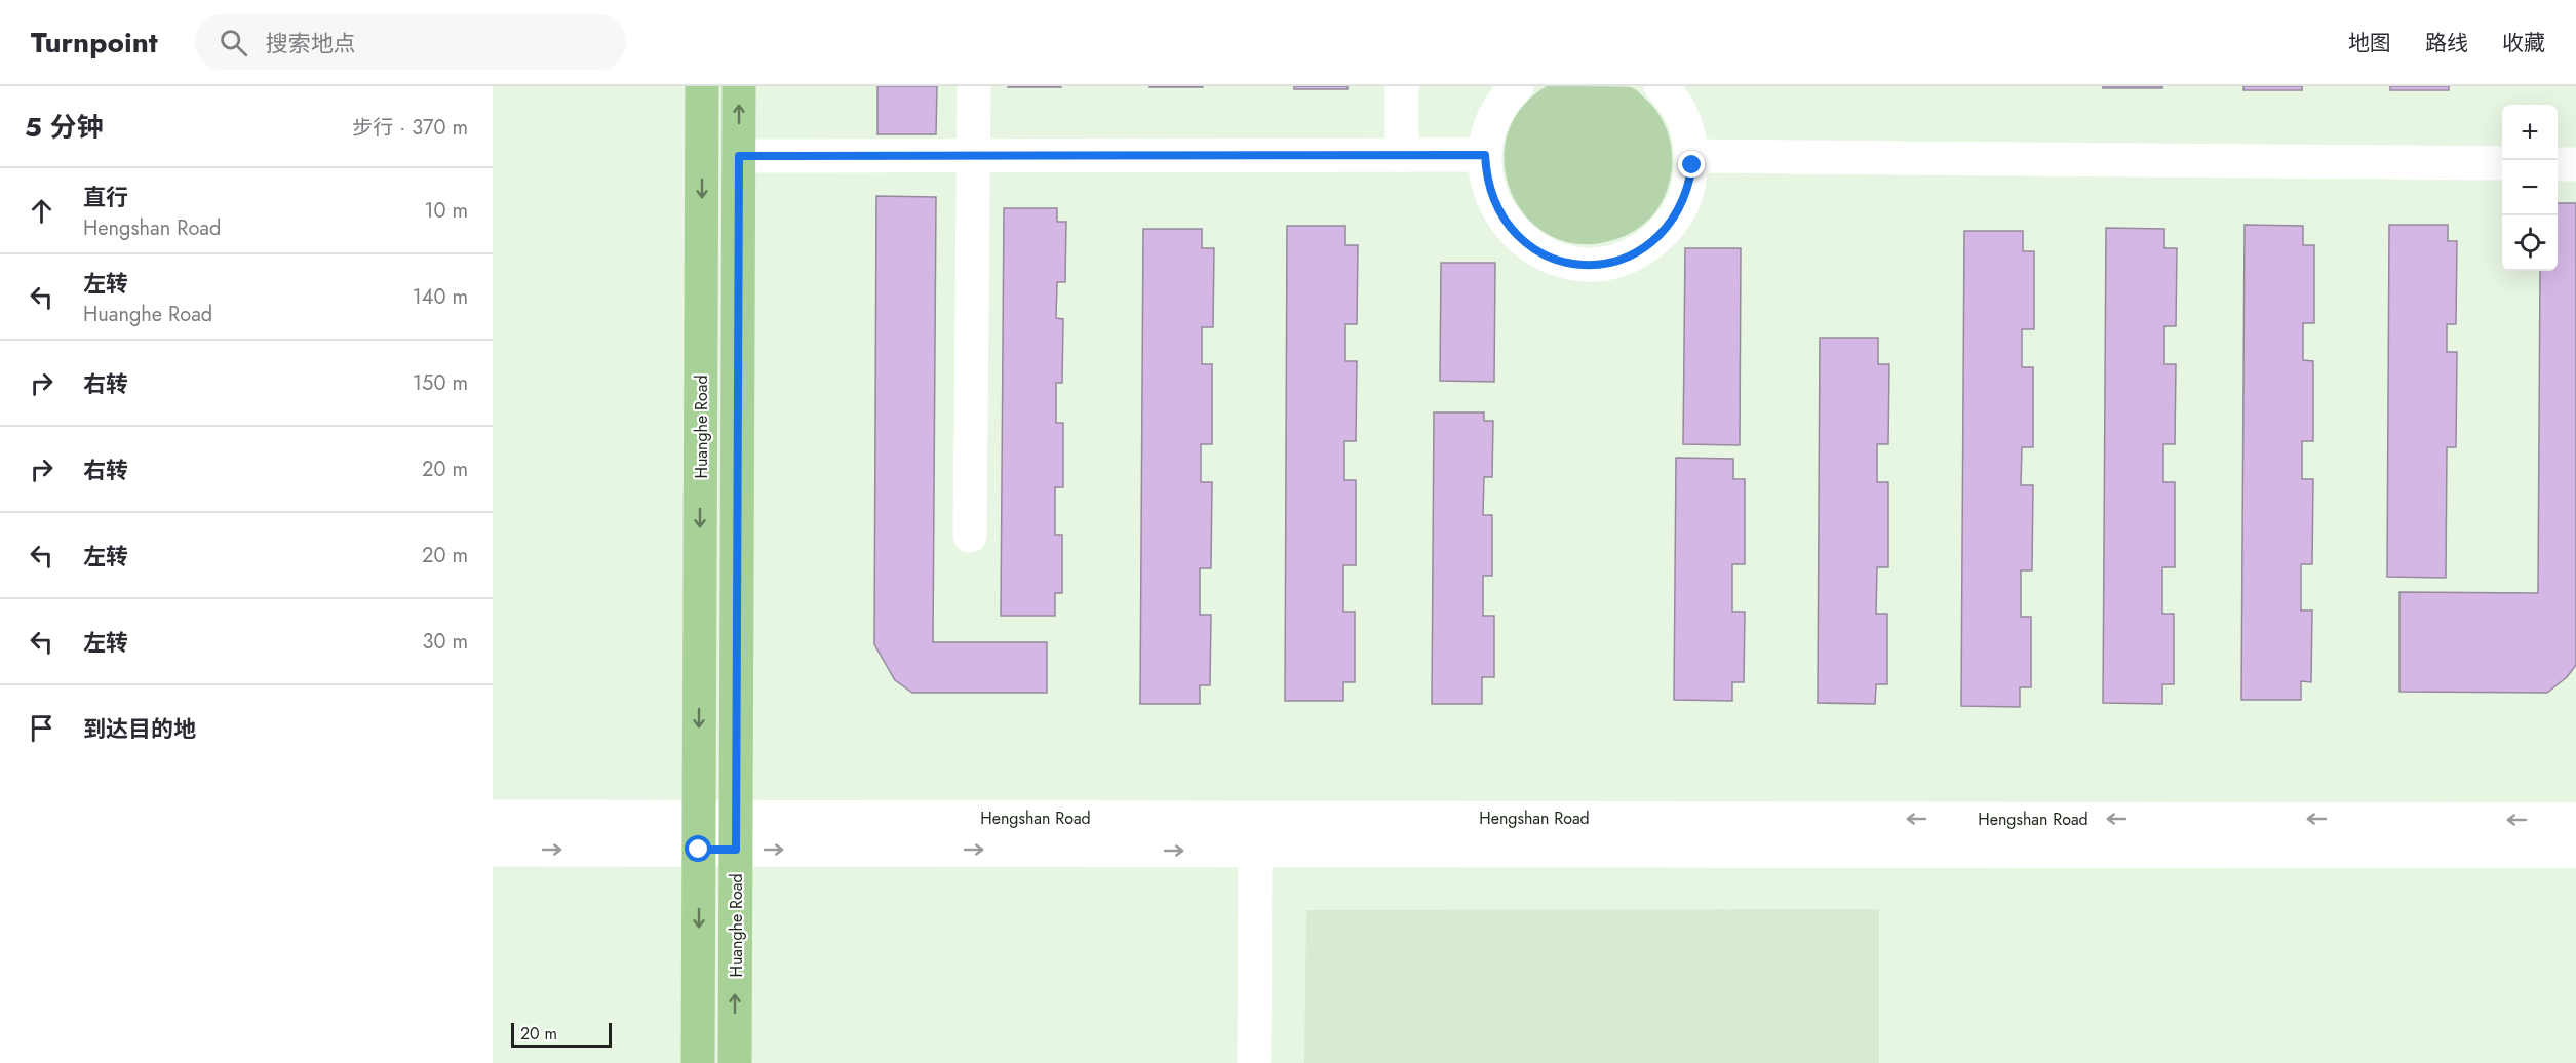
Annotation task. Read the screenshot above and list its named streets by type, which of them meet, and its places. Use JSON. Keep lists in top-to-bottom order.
{
  "streets": {
    "main road": ["Huanghe Road"],
    "street": ["Hengshan Road"]
  },
  "crossings": [
    ["Huanghe Road", "Hengshan Road"]
  ],
  "scale_bar": "20 m",
  "page": {
    "header": "Turnpoint",
    "search": "搜索地点",
    "nav": ["地图", "路线", "收藏"],
    "heading": ["5 分钟", "步行 · 370 m"],
    "map_buttons": ["+", "−"],
    "list": [
      ["直行", "Hengshan Road", "10 m"],
      ["左转", "Huanghe Road", "140 m"],
      ["右转", "150 m"],
      ["右转", "20 m"],
      ["左转", "20 m"],
      ["左转", "30 m"],
      "到达目的地"
    ],
    "scale": "20 m"
  }
}
